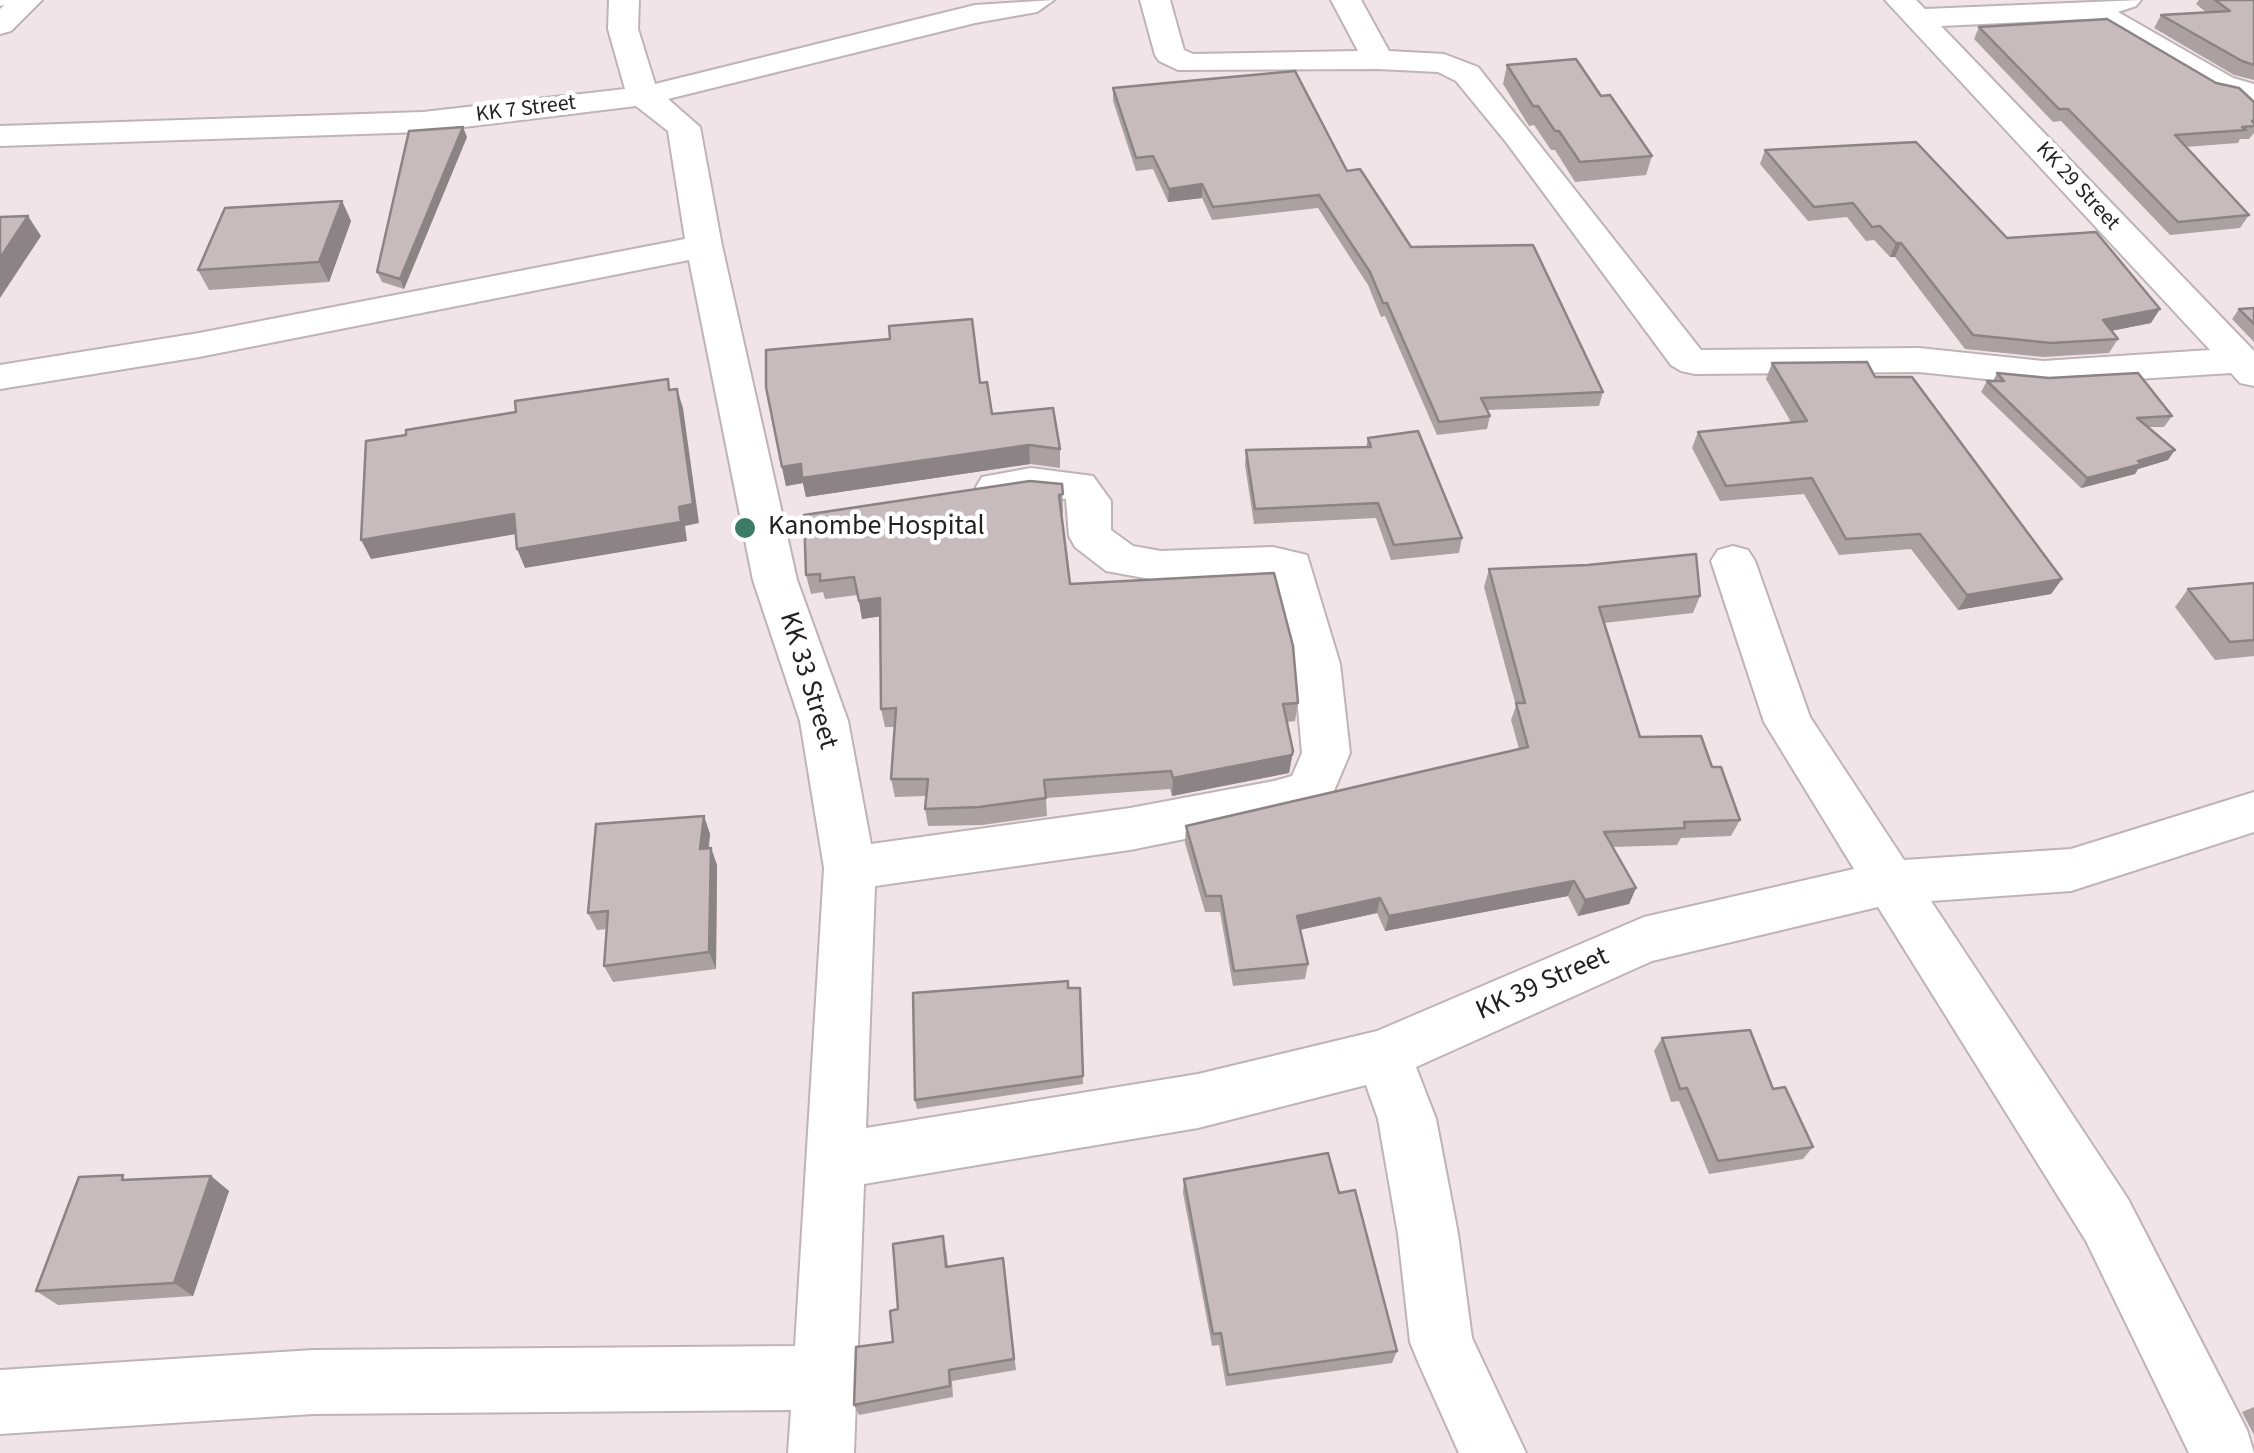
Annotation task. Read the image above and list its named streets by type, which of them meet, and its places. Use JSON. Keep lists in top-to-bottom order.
{
  "streets": {
    "street": [
      "KK 7 Street",
      "KK 29 Street",
      "KK 33 Street",
      "KK 39 Street"
    ]
  },
  "crossings": [
    ["KK 7 Street", "KK 33 Street"],
    ["KK 33 Street", "KK 39 Street"]
  ],
  "places": ["Kanombe Hospital"]
}
